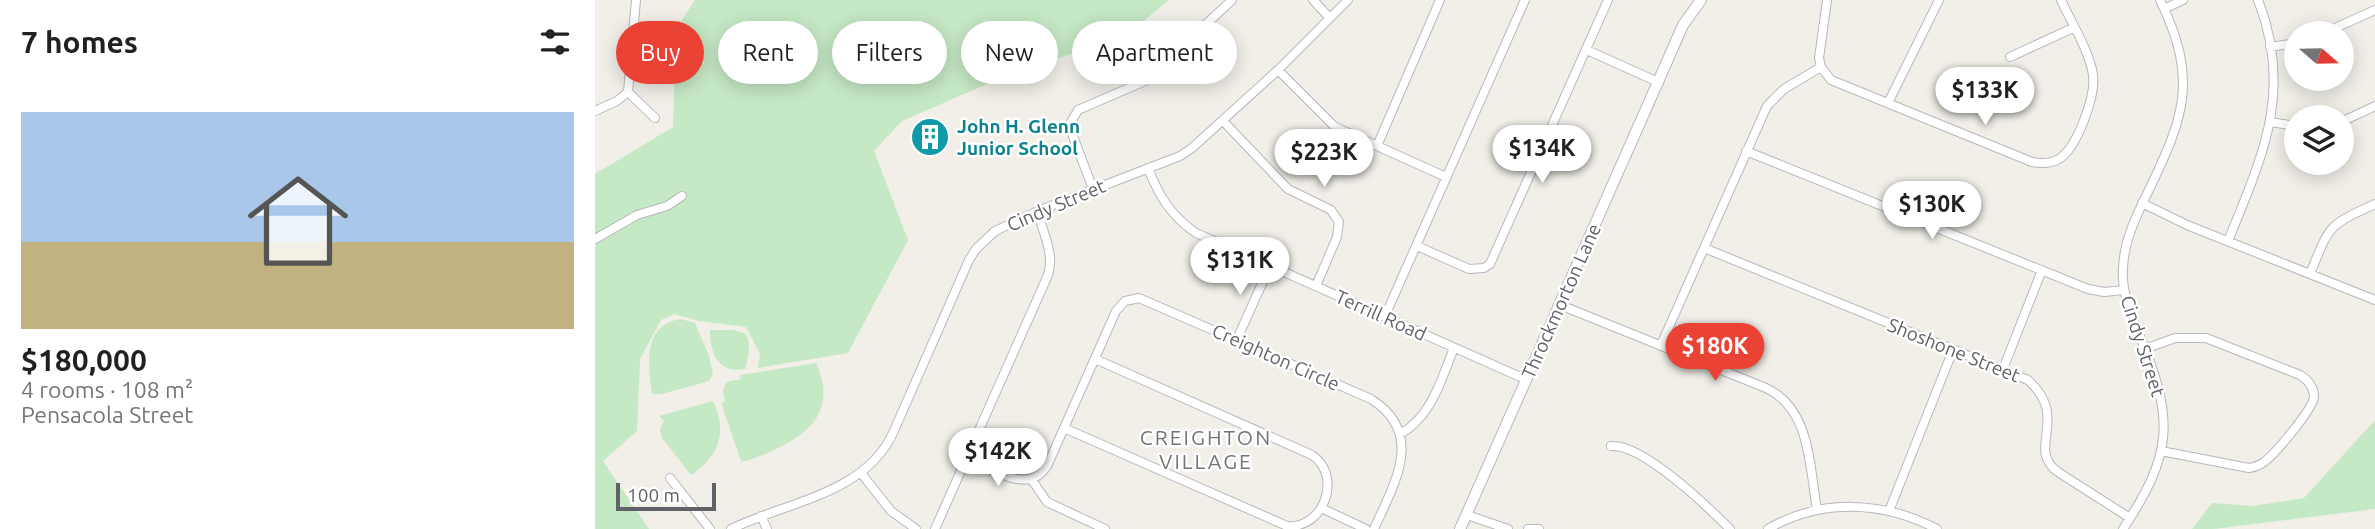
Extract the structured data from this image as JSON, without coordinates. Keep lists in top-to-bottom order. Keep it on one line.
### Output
{"streets":{"street":["Cindy Street","Throckmorton Lane","Terrill Road","Shoshone Street","Creighton Circle"]},"crossings":[["Cindy Street","Terrill Road"],["Cindy Street","Shoshone Street"],["Throckmorton Lane","Terrill Road"]],"districts":["CREIGHTON VILLAGE"],"places":{"building":["John H. Glenn Junior School"]},"scale_bar":"100 m","north":"right","page":{"heading":"7 homes","chip":["Buy","Rent","Filters","New","Apartment"],"price":["$133K","$134K","$223K","$130K","$131K","$180K","$142K"],"list":[{"name":"$180,000","note":"4 rooms · 108 m² · Pensacola Street"}],"scale":"100 m"}}
